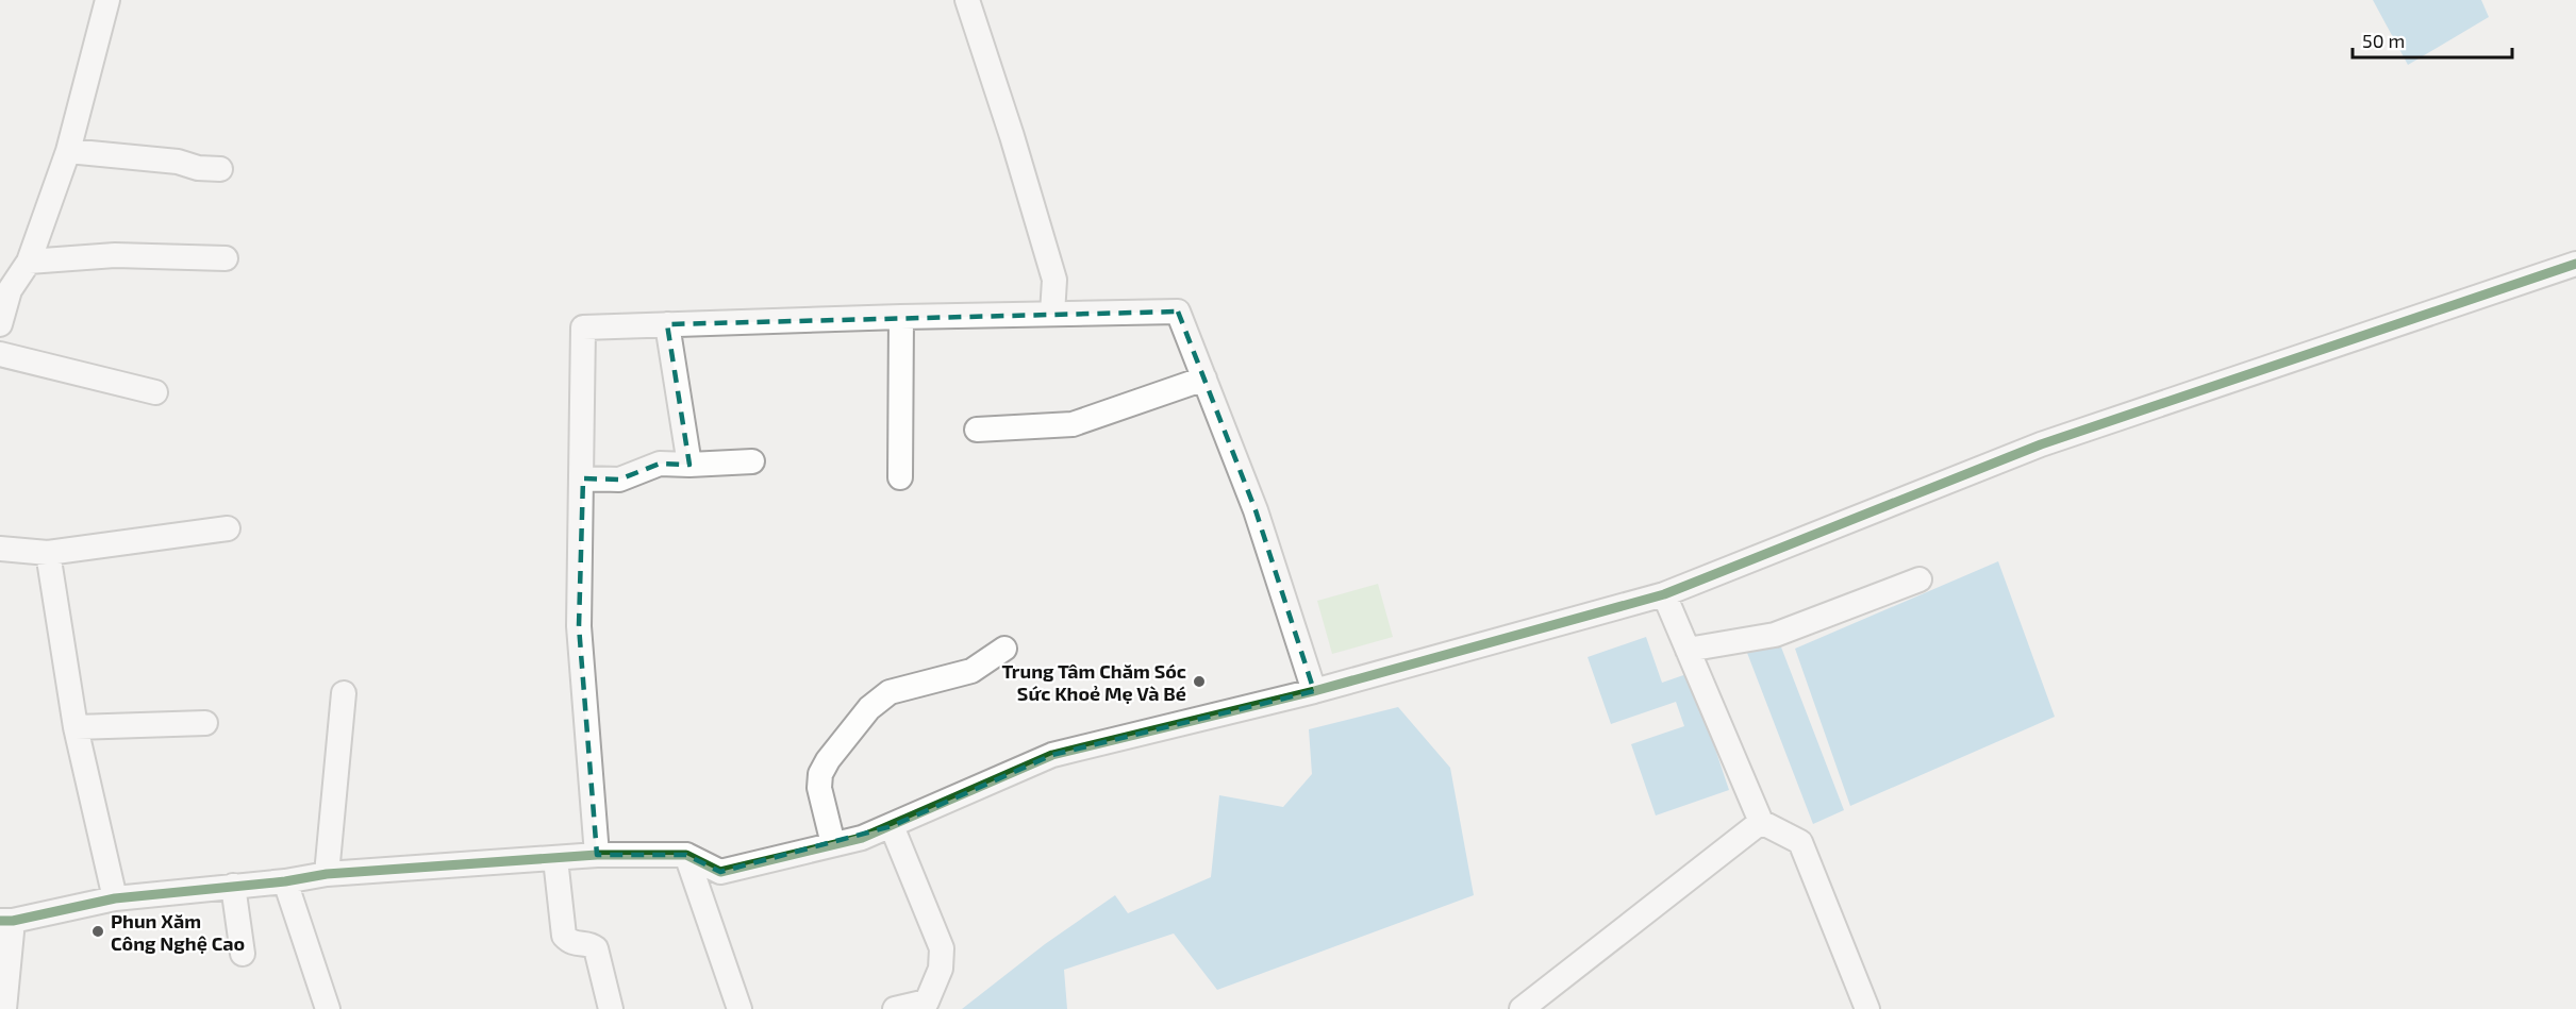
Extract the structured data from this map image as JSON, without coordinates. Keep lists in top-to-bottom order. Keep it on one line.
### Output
{"places":["Trung Tâm Chăm Sóc Sức Khoẻ Mẹ Và Bé","Phun Xăm Công Nghệ Cao"],"scale_bar":"50 m"}
